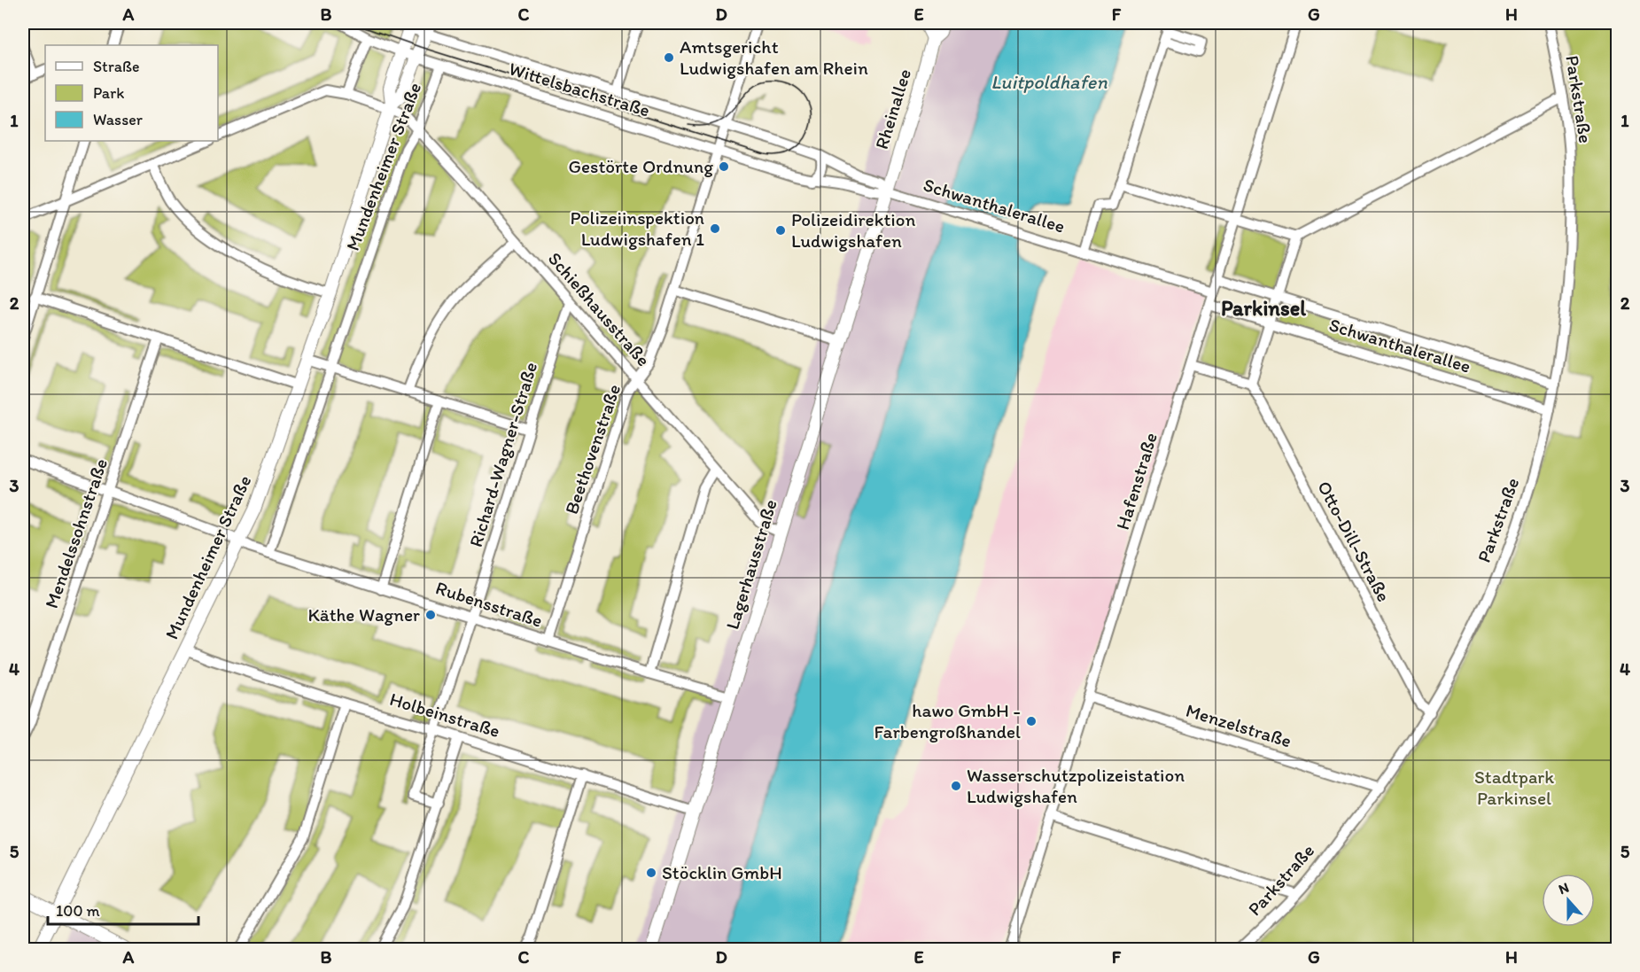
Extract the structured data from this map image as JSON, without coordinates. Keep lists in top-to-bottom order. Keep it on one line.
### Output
{"streets":{"street":["Wittelsbachstraße","Parkstraße","Rheinallee","Mundenheimer Straße","Schwanthalerallee","Schießhausstraße","Beethovenstraße","Richard-Wagner-Straße","Hafenstraße","Mendelssohnstraße","Otto-Dill-Straße","Lagerhausstraße","Rubensstraße","Holbeinstraße","Menzelstraße"]},"crossings":[["Wittelsbachstraße","Rheinallee"],["Wittelsbachstraße","Mundenheimer Straße"],["Wittelsbachstraße","Schwanthalerallee"],["Wittelsbachstraße","Beethovenstraße"],["Wittelsbachstraße","Lagerhausstraße"],["Parkstraße","Schwanthalerallee"],["Parkstraße","Otto-Dill-Straße"],["Parkstraße","Menzelstraße"],["Rheinallee","Schwanthalerallee"],["Rheinallee","Lagerhausstraße"],["Mundenheimer Straße","Schießhausstraße"],["Mundenheimer Straße","Rubensstraße"],["Mundenheimer Straße","Holbeinstraße"],["Schwanthalerallee","Hafenstraße"],["Schwanthalerallee","Lagerhausstraße"],["Schießhausstraße","Beethovenstraße"],["Schießhausstraße","Richard-Wagner-Straße"],["Schießhausstraße","Lagerhausstraße"],["Beethovenstraße","Rubensstraße"],["Richard-Wagner-Straße","Rubensstraße"],["Richard-Wagner-Straße","Holbeinstraße"],["Hafenstraße","Menzelstraße"],["Mendelssohnstraße","Rubensstraße"],["Lagerhausstraße","Rubensstraße"],["Lagerhausstraße","Holbeinstraße"]],"districts":["Parkinsel"],"water":["Luitpoldhafen"],"parks":["Stadtpark Parkinsel"],"places":["Amtsgericht Ludwigshafen am Rhein","Gestörte Ordnung","Polizeiinspektion Ludwigshafen 1","Polizeidirektion Ludwigshafen","Käthe Wagner","hawo GmbH - Farbengroßhandel","Wasserschutzpolizeistation Ludwigshafen","Stöcklin GmbH"],"legend":["Straße","Park","Wasser"],"scale_bar":"100 m","north":"top","grid":{"columns":["A","B","C","D","E","F","G","H"],"rows":["1","2","3","4","5"]}}
